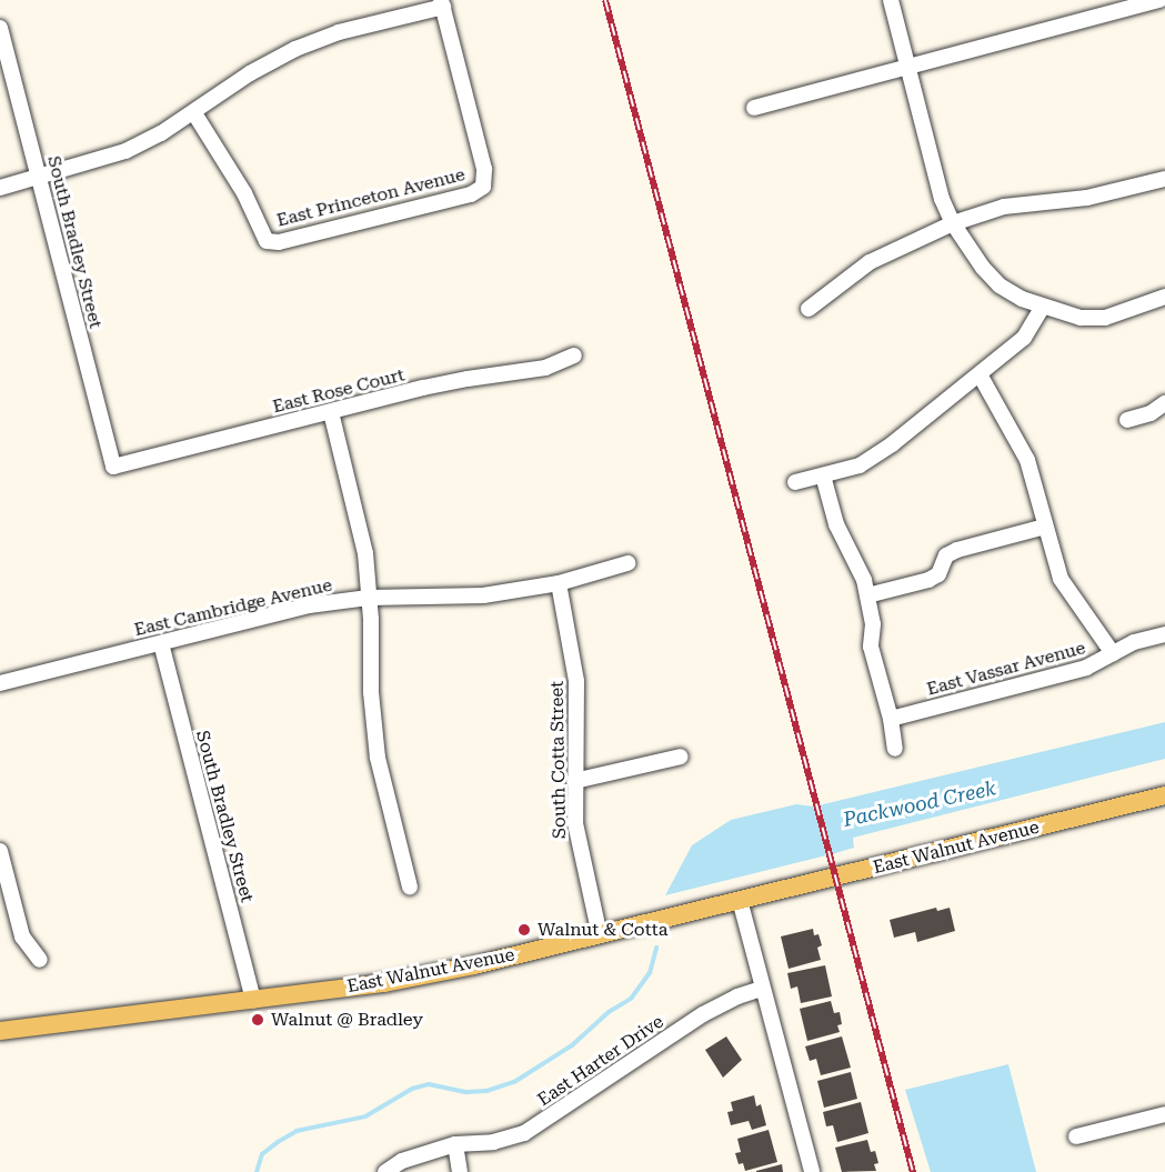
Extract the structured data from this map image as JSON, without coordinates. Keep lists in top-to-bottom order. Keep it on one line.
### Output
{"streets":{"main road":["East Walnut Avenue"],"street":["East Princeton Avenue","South Bradley Street","East Rose Court","East Cambridge Avenue","East Vassar Avenue","South Cotta Street","East Harter Drive"]},"crossings":[["South Bradley Street","East Rose Court"],["South Bradley Street","East Cambridge Avenue"],["South Bradley Street","East Walnut Avenue"],["East Cambridge Avenue","South Cotta Street"],["South Cotta Street","East Walnut Avenue"]],"water":["Packwood Creek"],"places":["Walnut & Cotta","Walnut @ Bradley"]}
